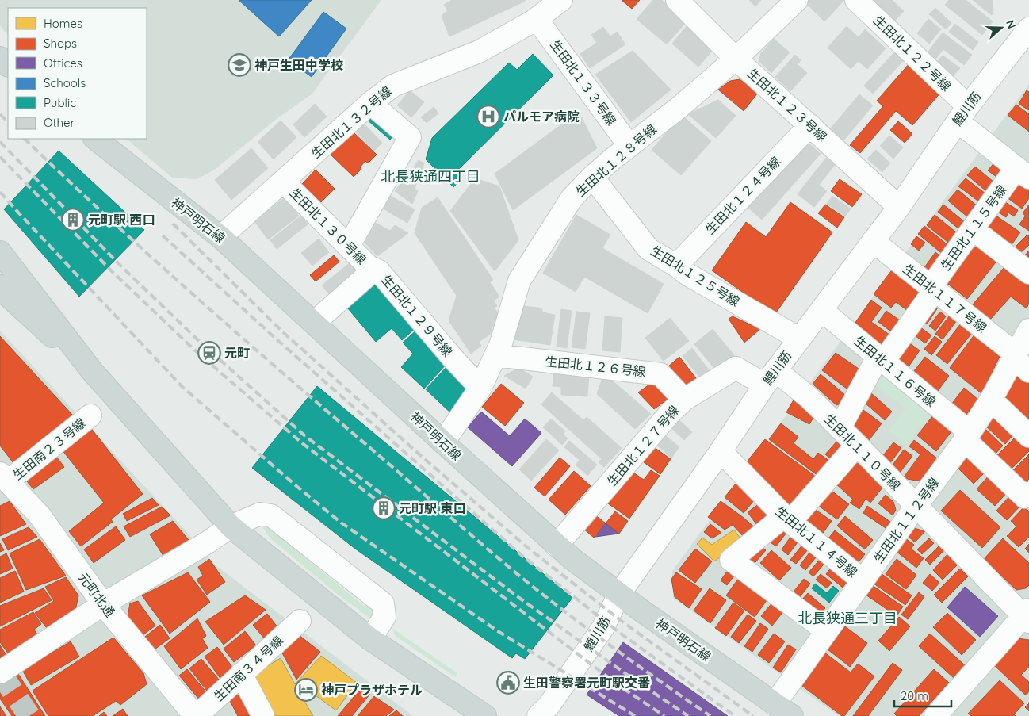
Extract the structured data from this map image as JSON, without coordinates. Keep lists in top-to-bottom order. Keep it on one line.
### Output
{"streets":{"main road":["神戸明石線"],"street":["生田北１２２号線","生田北１３３号線","生田北１２３号線","鯉川筋","生田北１３２号線","生田北１２８号線","生田北１２４号線","生田北１３０号線","生田北１１５号線","生田北１２５号線","生田北１１７号線","生田北１２９号線","生田北１２６号線","生田北１１６号線","生田北１２７号線","生田南２３号線","生田北１１０号線","生田北１１２号線","生田北１１４号線","元町北通","生田南３４号線"]},"crossings":[["生田北１２２号線","鯉川筋"],["生田北１２２号線","生田北１１５号線"],["生田北１３３号線","生田北１３２号線"],["生田北１３３号線","生田北１２８号線"],["生田北１２３号線","鯉川筋"],["生田北１２３号線","生田北１２８号線"],["生田北１２３号線","生田北１２４号線"],["鯉川筋","神戸明石線"],["鯉川筋","生田北１２５号線"],["鯉川筋","生田北１１７号線"],["鯉川筋","生田北１１６号線"],["鯉川筋","生田北１２７号線"],["鯉川筋","生田北１１０号線"],["鯉川筋","生田北１１４号線"],["生田北１３２号線","神戸明石線"],["生田北１３２号線","生田北１３０号線"],["生田北１２８号線","神戸明石線"],["生田北１２８号線","生田北１２５号線"],["生田北１２８号線","生田北１２９号線"],["生田北１２８号線","生田北１２６号線"],["生田北１２４号線","生田北１２５号線"],["神戸明石線","生田北１２９号線"],["神戸明石線","生田北１２７号線"],["神戸明石線","生田北１１２号線"],["生田北１３０号線","生田北１２９号線"],["生田北１１５号線","生田北１１７号線"],["生田北１１５号線","生田北１１６号線"],["生田北１１５号線","生田北１１０号線"],["生田北１１７号線","生田北１１２号線"],["生田北１２６号線","生田北１２７号線"],["生田北１１６号線","生田北１１２号線"],["生田北１２７号線","生田北１１０号線"],["生田南２３号線","元町北通"],["生田北１１０号線","生田北１１２号線"],["生田北１１２号線","生田北１１４号線"],["元町北通","生田南３４号線"]],"districts":["北長狭通四丁目","北長狭通三丁目"],"places":{"school or university":["神戸生田中学校"],"hospital":["パルモア病院"],"building":["元町駅 西口","元町駅 東口"],"station":["元町"],"public building":["生田警察署元町駅交番"],"hotel":["神戸プラザホテル"]},"legend":["Homes","Shops","Offices","Schools","Public","Other"],"scale_bar":"20 m","north":"right"}
